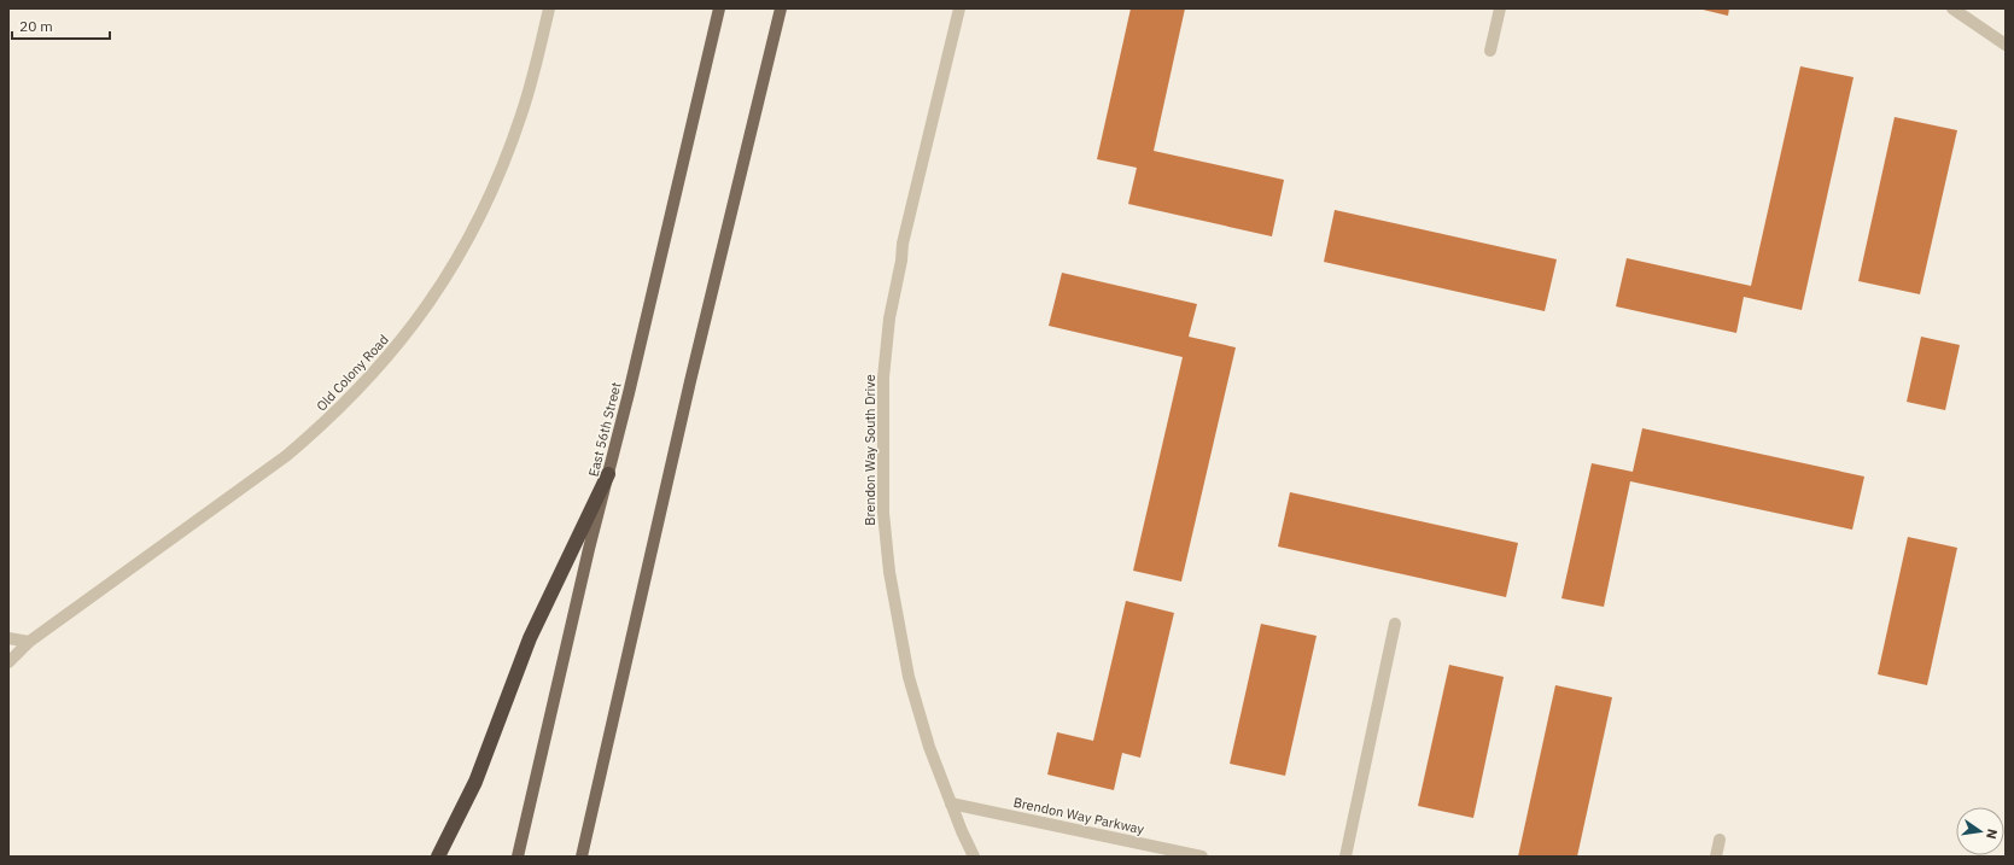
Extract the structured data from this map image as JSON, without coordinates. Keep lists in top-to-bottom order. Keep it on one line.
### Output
{"streets":{"main road":["East 56th Street"],"street":["Old Colony Road","Brendon Way South Drive","Brendon Way Parkway"]},"crossings":[["Brendon Way South Drive","Brendon Way Parkway"]],"scale_bar":"20 m","north":"right"}
